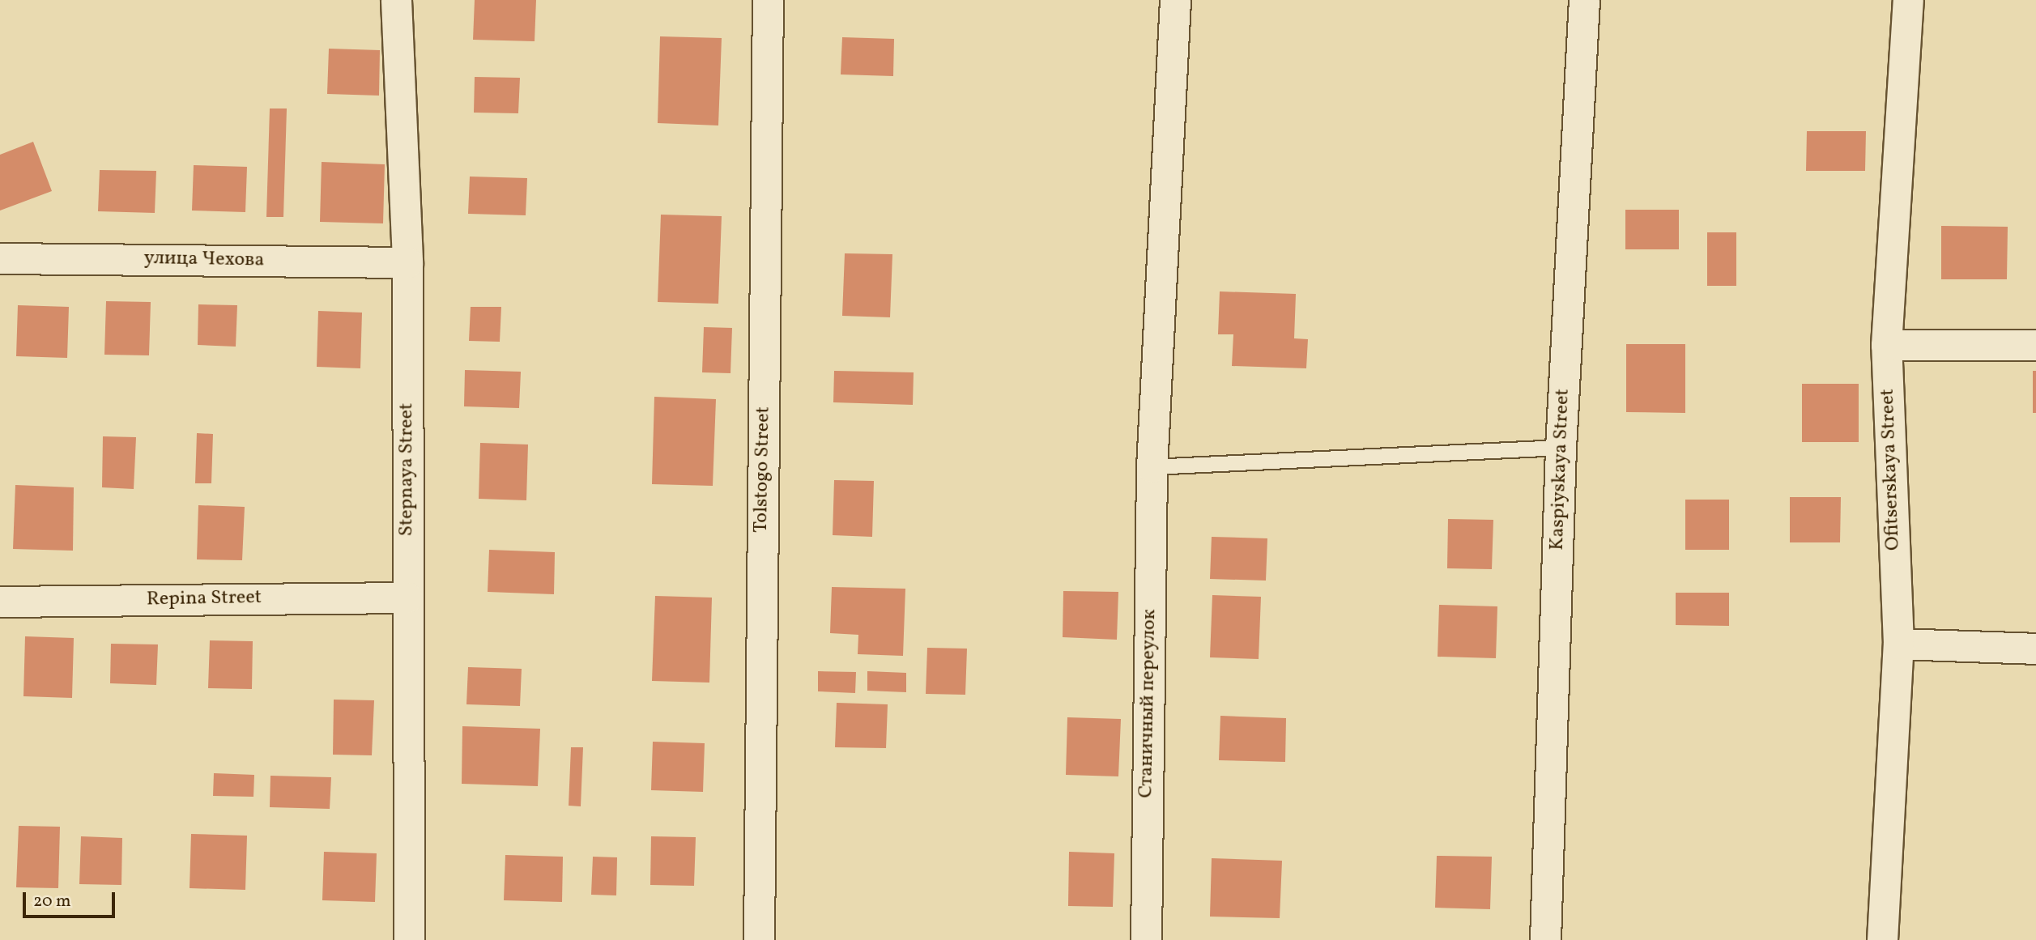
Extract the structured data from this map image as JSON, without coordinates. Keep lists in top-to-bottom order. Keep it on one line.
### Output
{"streets":{"street":["улица Чехова","Stepnaya Street","Tolstogo Street","Kaspiyskaya Street","Ofitserskaya Street","Repina Street","Станичный переулок"]},"crossings":[["улица Чехова","Stepnaya Street"],["Stepnaya Street","Repina Street"]],"scale_bar":"20 m"}
